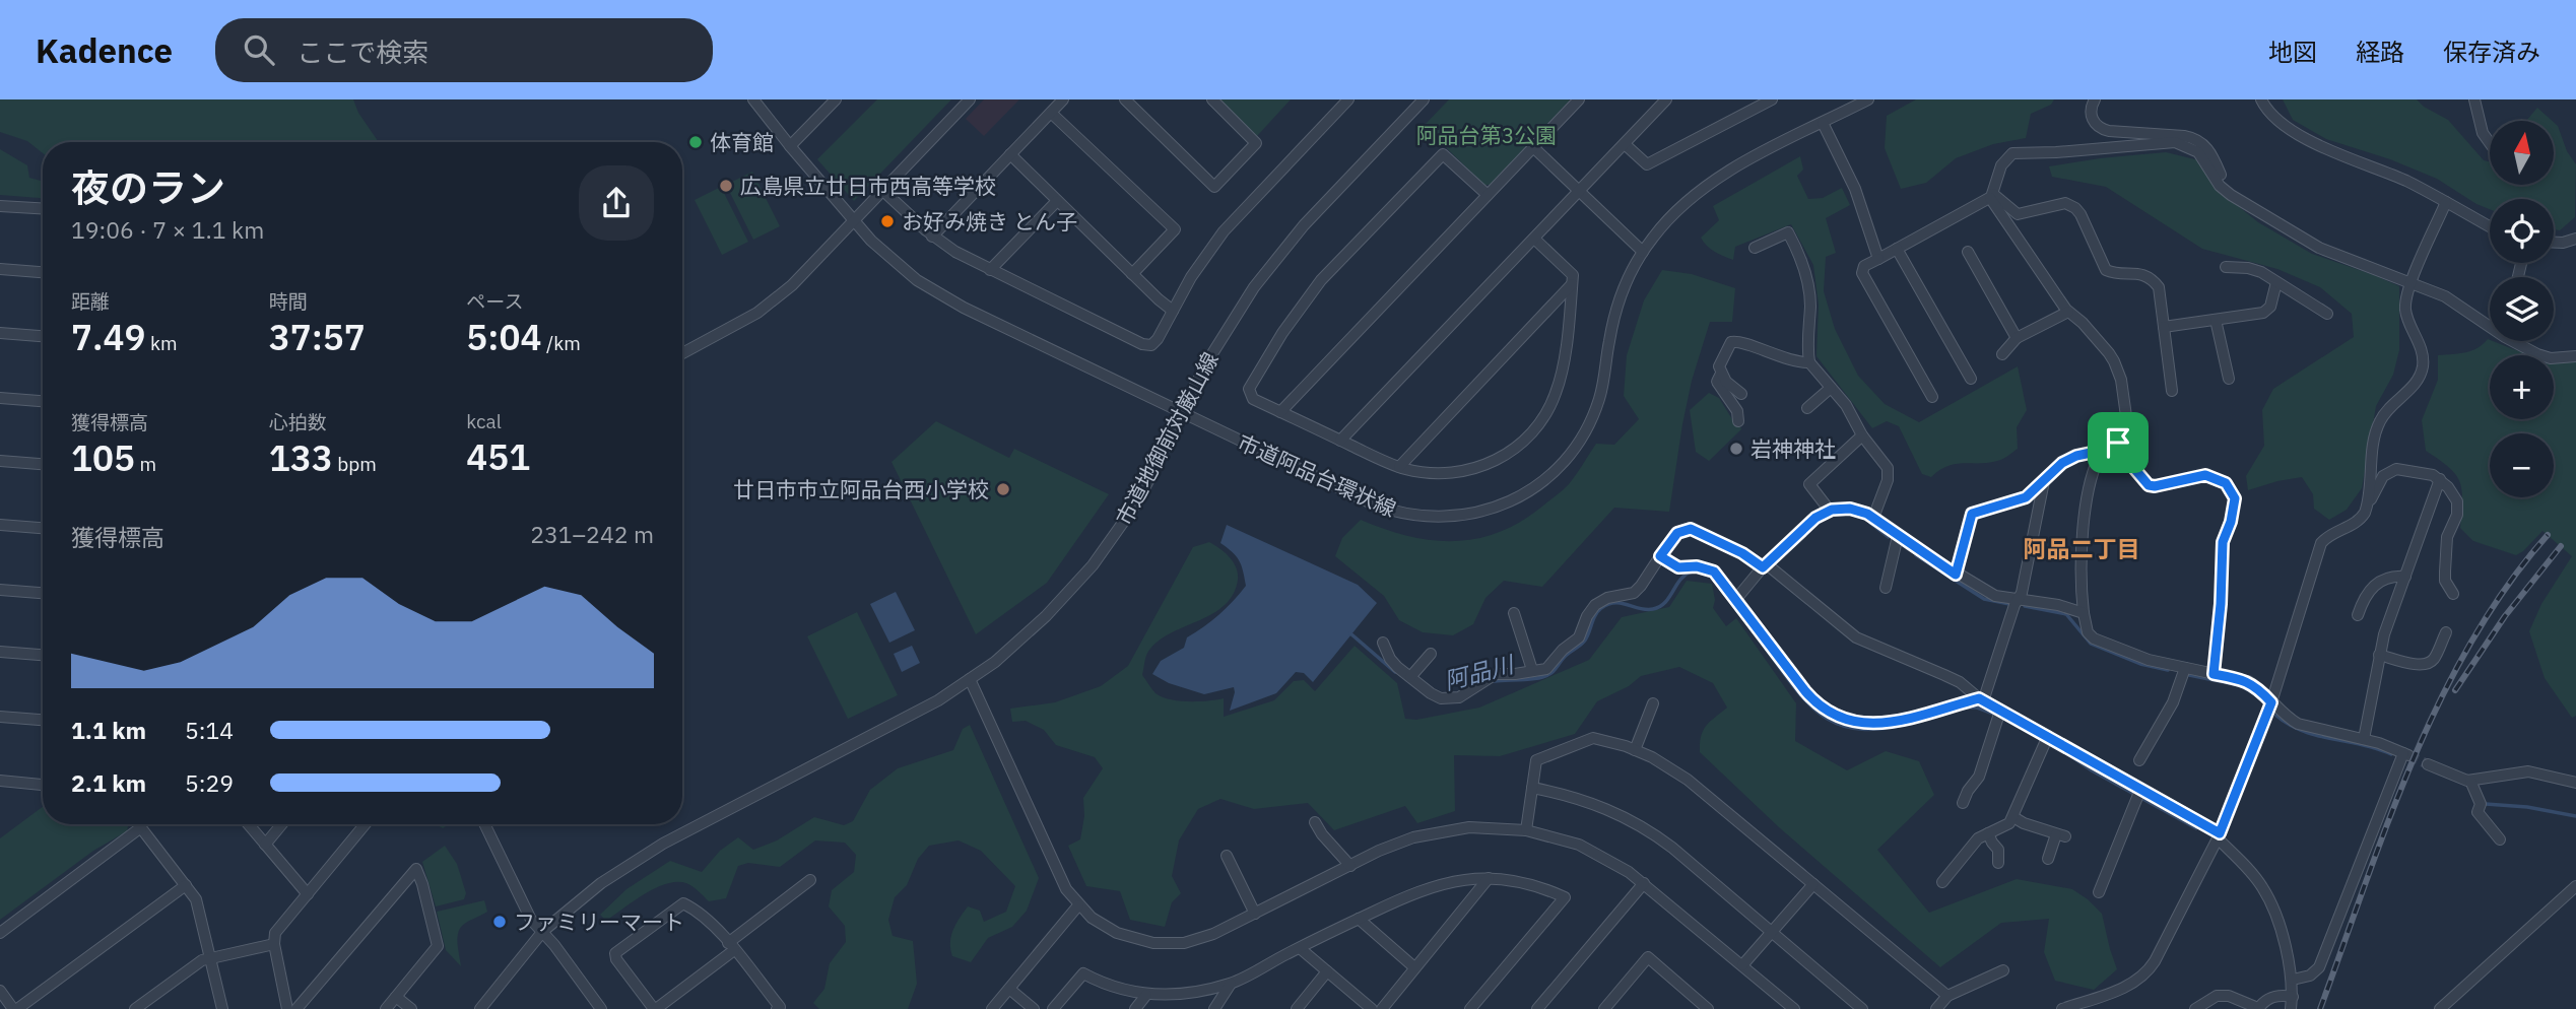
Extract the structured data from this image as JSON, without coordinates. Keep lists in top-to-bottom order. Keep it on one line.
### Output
{"streets":{"street":["市道地御前対厳山線","市道阿品台環状線"]},"crossings":[["市道地御前対厳山線","市道阿品台環状線"]],"districts":["阿品二丁目"],"water":["阿品川"],"parks":["阿品台第3公園"],"places":["体育館","広島県立廿日市西高等学校","お好み焼き とん子","岩神神社","廿日市市立阿品台西小学校","ファミリーマート"],"north":"top","page":{"header":"Kadence","search":"ここで検索","nav":["地図","経路","保存済み"],"map_buttons":["+","−"],"heading":["夜のラン","19:06 · 7 × 1.1 km"],"stats":[["距離","7.49 km"],["時間","37:57"],["ペース","5:04 /km"],["獲得標高","105 m"],["心拍数","133 bpm"],["kcal","451"]],"chart":["獲得標高","231–242 m"],"list":[{"name":"1.1 km","note":"5:14"},{"name":"2.1 km","note":"5:29"}]}}
